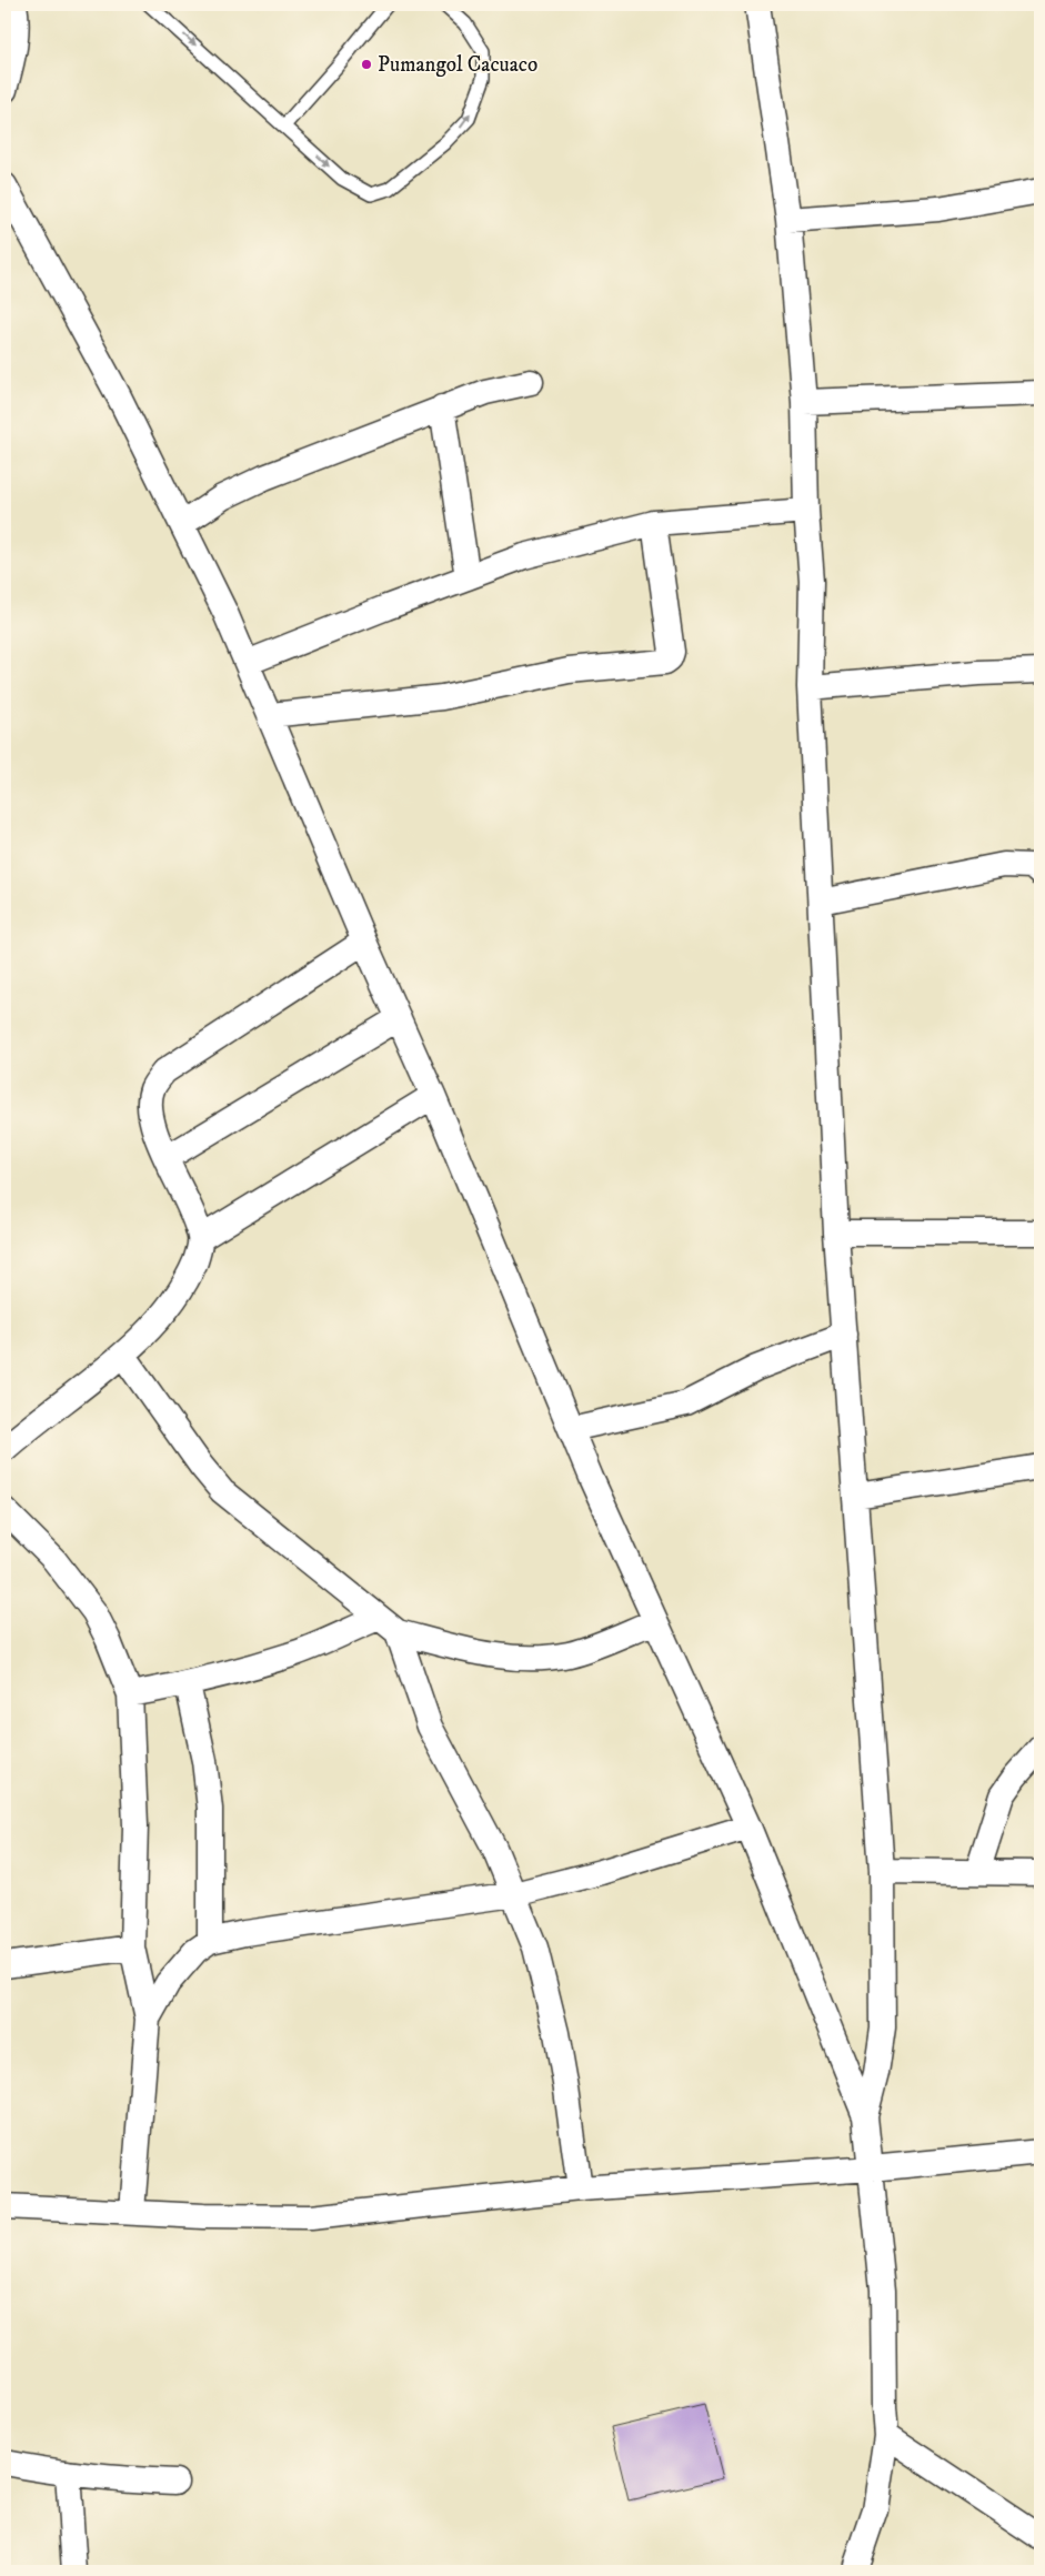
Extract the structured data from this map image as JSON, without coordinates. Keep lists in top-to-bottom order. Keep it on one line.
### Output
{"places":["Pumangol Cacuaco"]}
